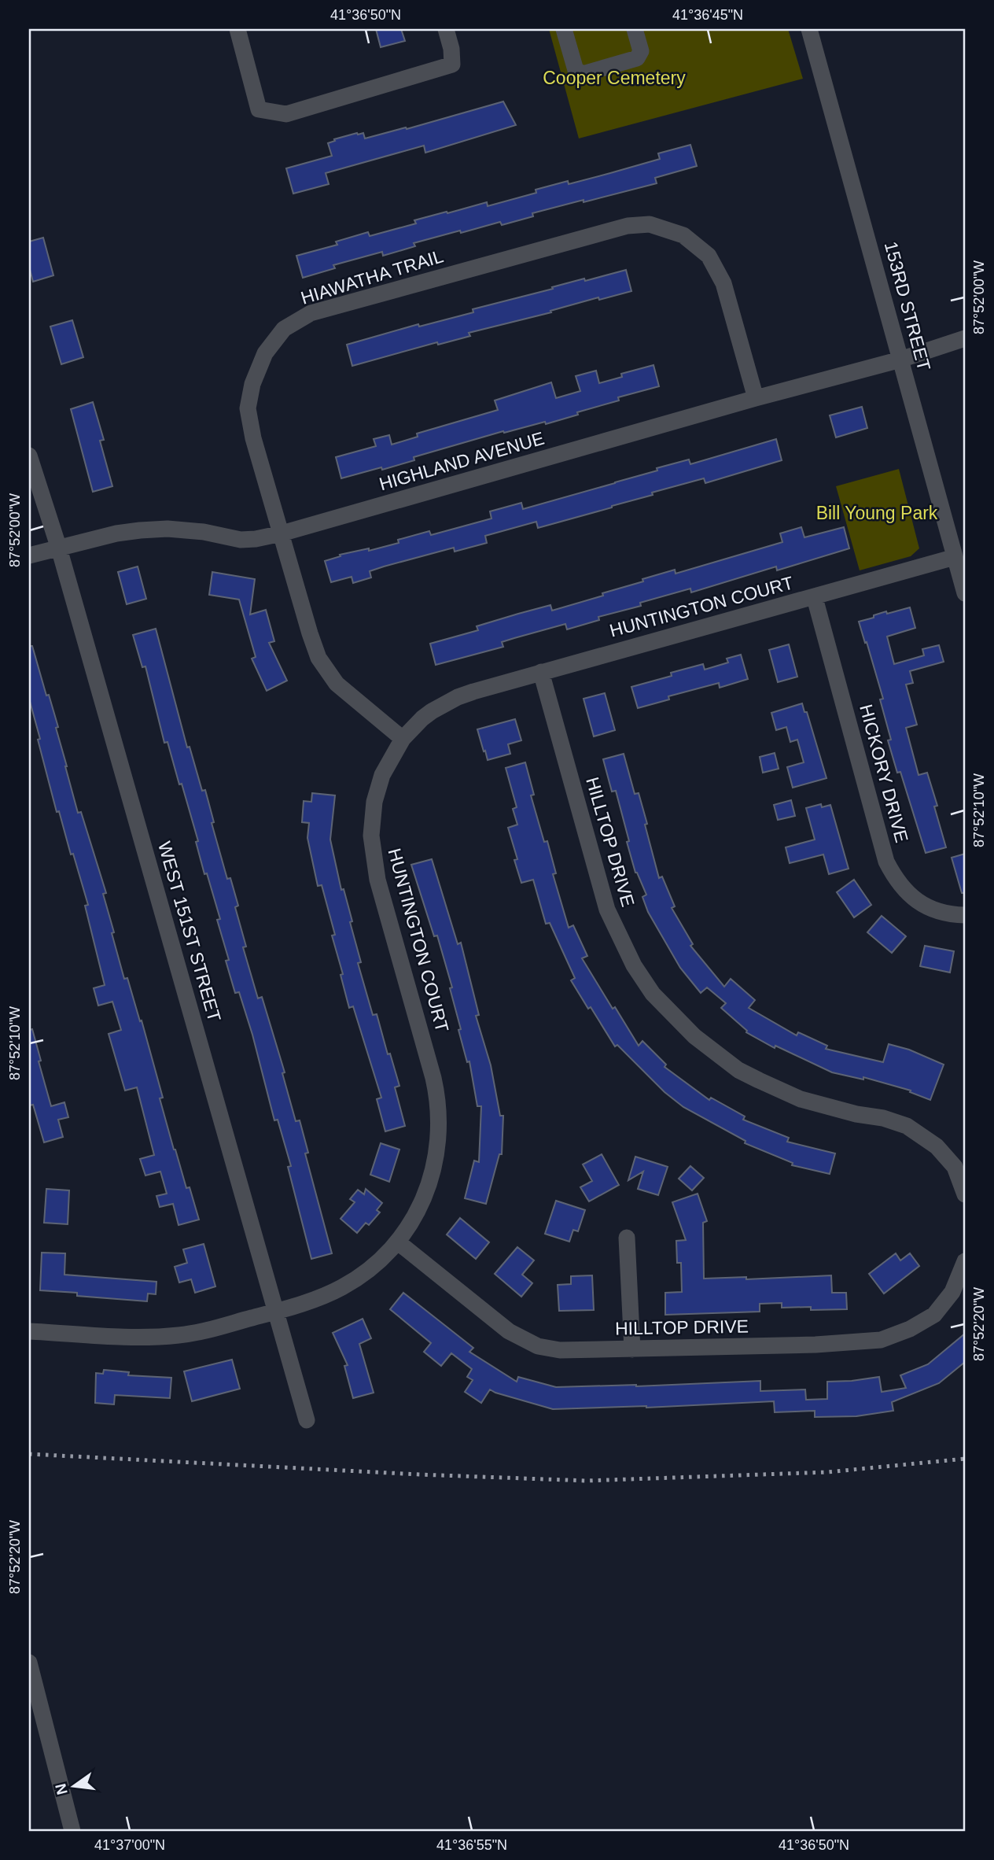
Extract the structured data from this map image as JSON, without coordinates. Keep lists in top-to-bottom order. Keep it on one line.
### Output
{"streets":{"street":["HIAWATHA TRAIL","153RD STREET","HIGHLAND AVENUE","HUNTINGTON COURT","HICKORY DRIVE","HILLTOP DRIVE","WEST 151ST STREET"]},"crossings":[["HIAWATHA TRAIL","HIGHLAND AVENUE"],["HIAWATHA TRAIL","HUNTINGTON COURT"],["153RD STREET","HIGHLAND AVENUE"],["153RD STREET","HUNTINGTON COURT"],["HIGHLAND AVENUE","WEST 151ST STREET"],["HUNTINGTON COURT","HICKORY DRIVE"],["HUNTINGTON COURT","HILLTOP DRIVE"],["HUNTINGTON COURT","WEST 151ST STREET"]],"parks":["Cooper Cemetery","Bill Young Park"],"north":"left","coordinates":["41°36'50\"N","41°36'45\"N","87°52'00\"W","87°52'10\"W","87°52'20\"W","41°37'00\"N","41°36'55\"N"]}
